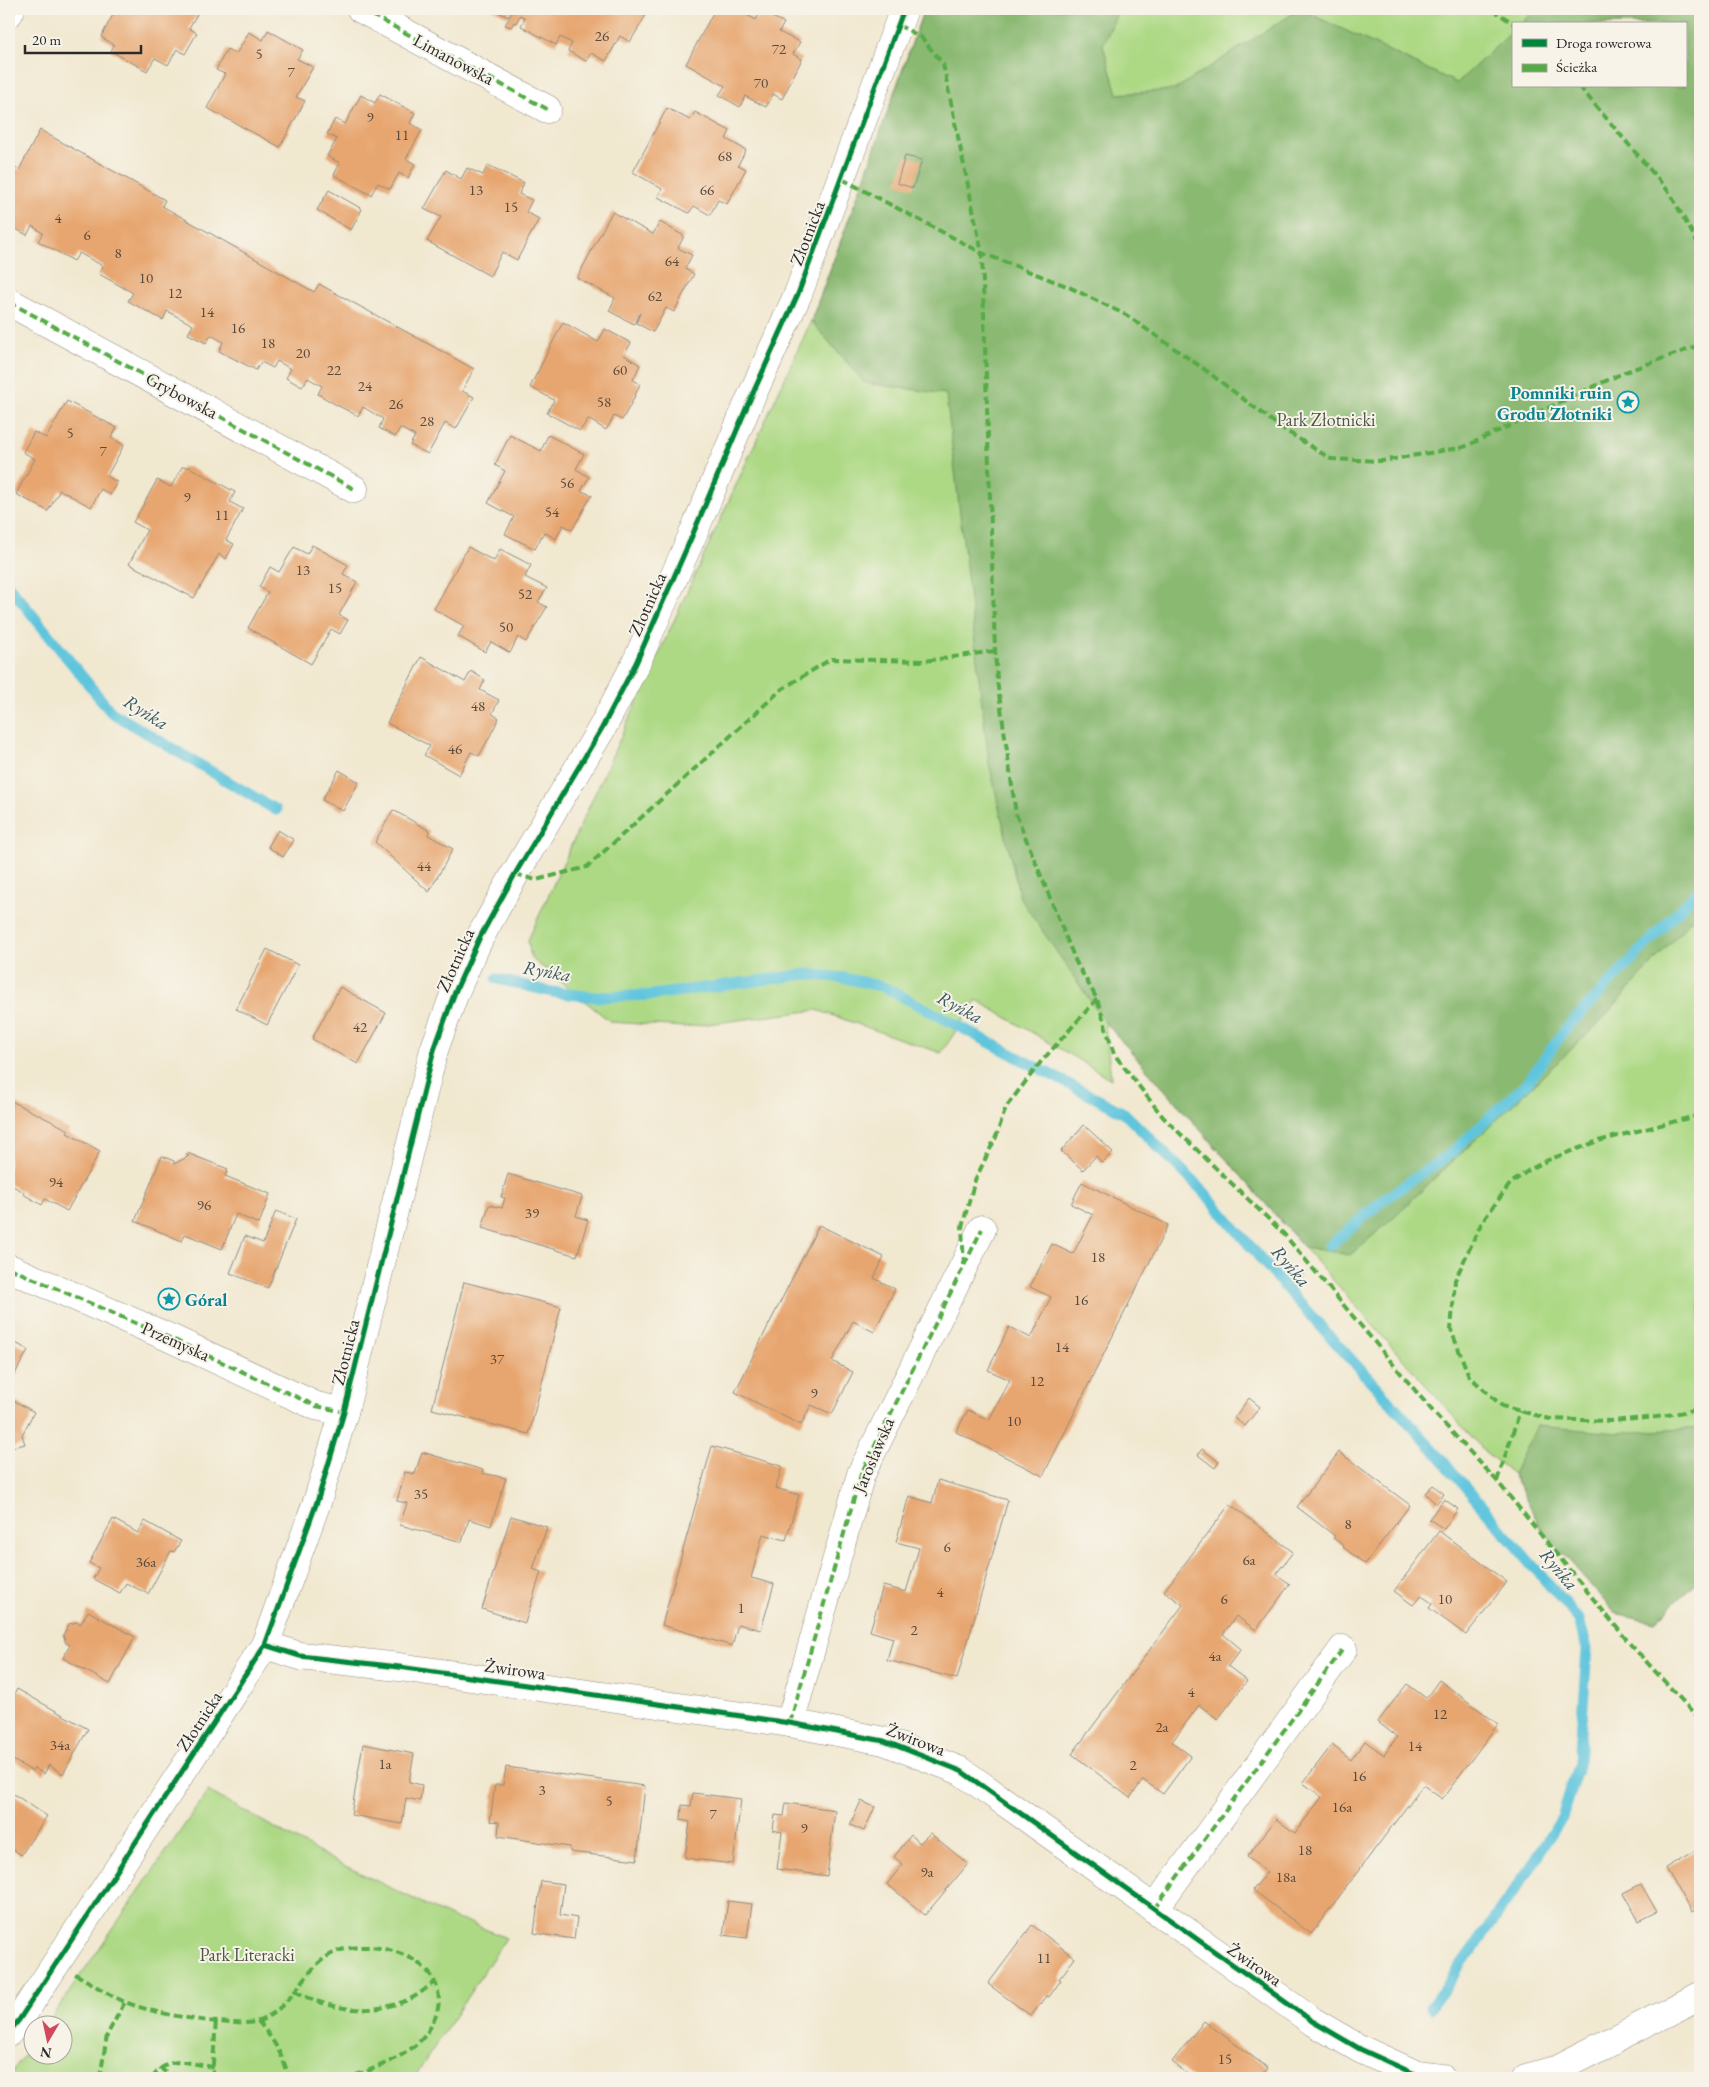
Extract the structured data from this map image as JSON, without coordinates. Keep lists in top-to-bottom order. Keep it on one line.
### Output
{"streets":{"street":["Limanowska","Złotnicka","Grybowska","Przemyska","Jarosławska","Żwirowa"]},"crossings":[["Złotnicka","Przemyska"],["Złotnicka","Żwirowa"],["Jarosławska","Żwirowa"]],"water":["Ryńka"],"parks":["Park Złotnicki","Park Literacki"],"places":{"place":["Pomniki ruin Grodu Złotniki","Góral"]},"house_numbers":["26","72","5","7","70","9","11","68","13","66","15","4","6","8","64","10","12","62","14","16","18","20","22","60","24","58","26","28","5","7","56","9","54","11","13","15","52","50","48","46","44","42","94","96","39","18","16","14","37","12","9","10","35","8","6","6a","36a","4","6","10","1","2","4a","4","12","2a","34a","14","1a","2","16","3","5","16a","7","9","18","9a","18a","11","15"],"legend":["Droga rowerowa","Ścieżka"],"scale_bar":"20 m","north":"bottom"}
